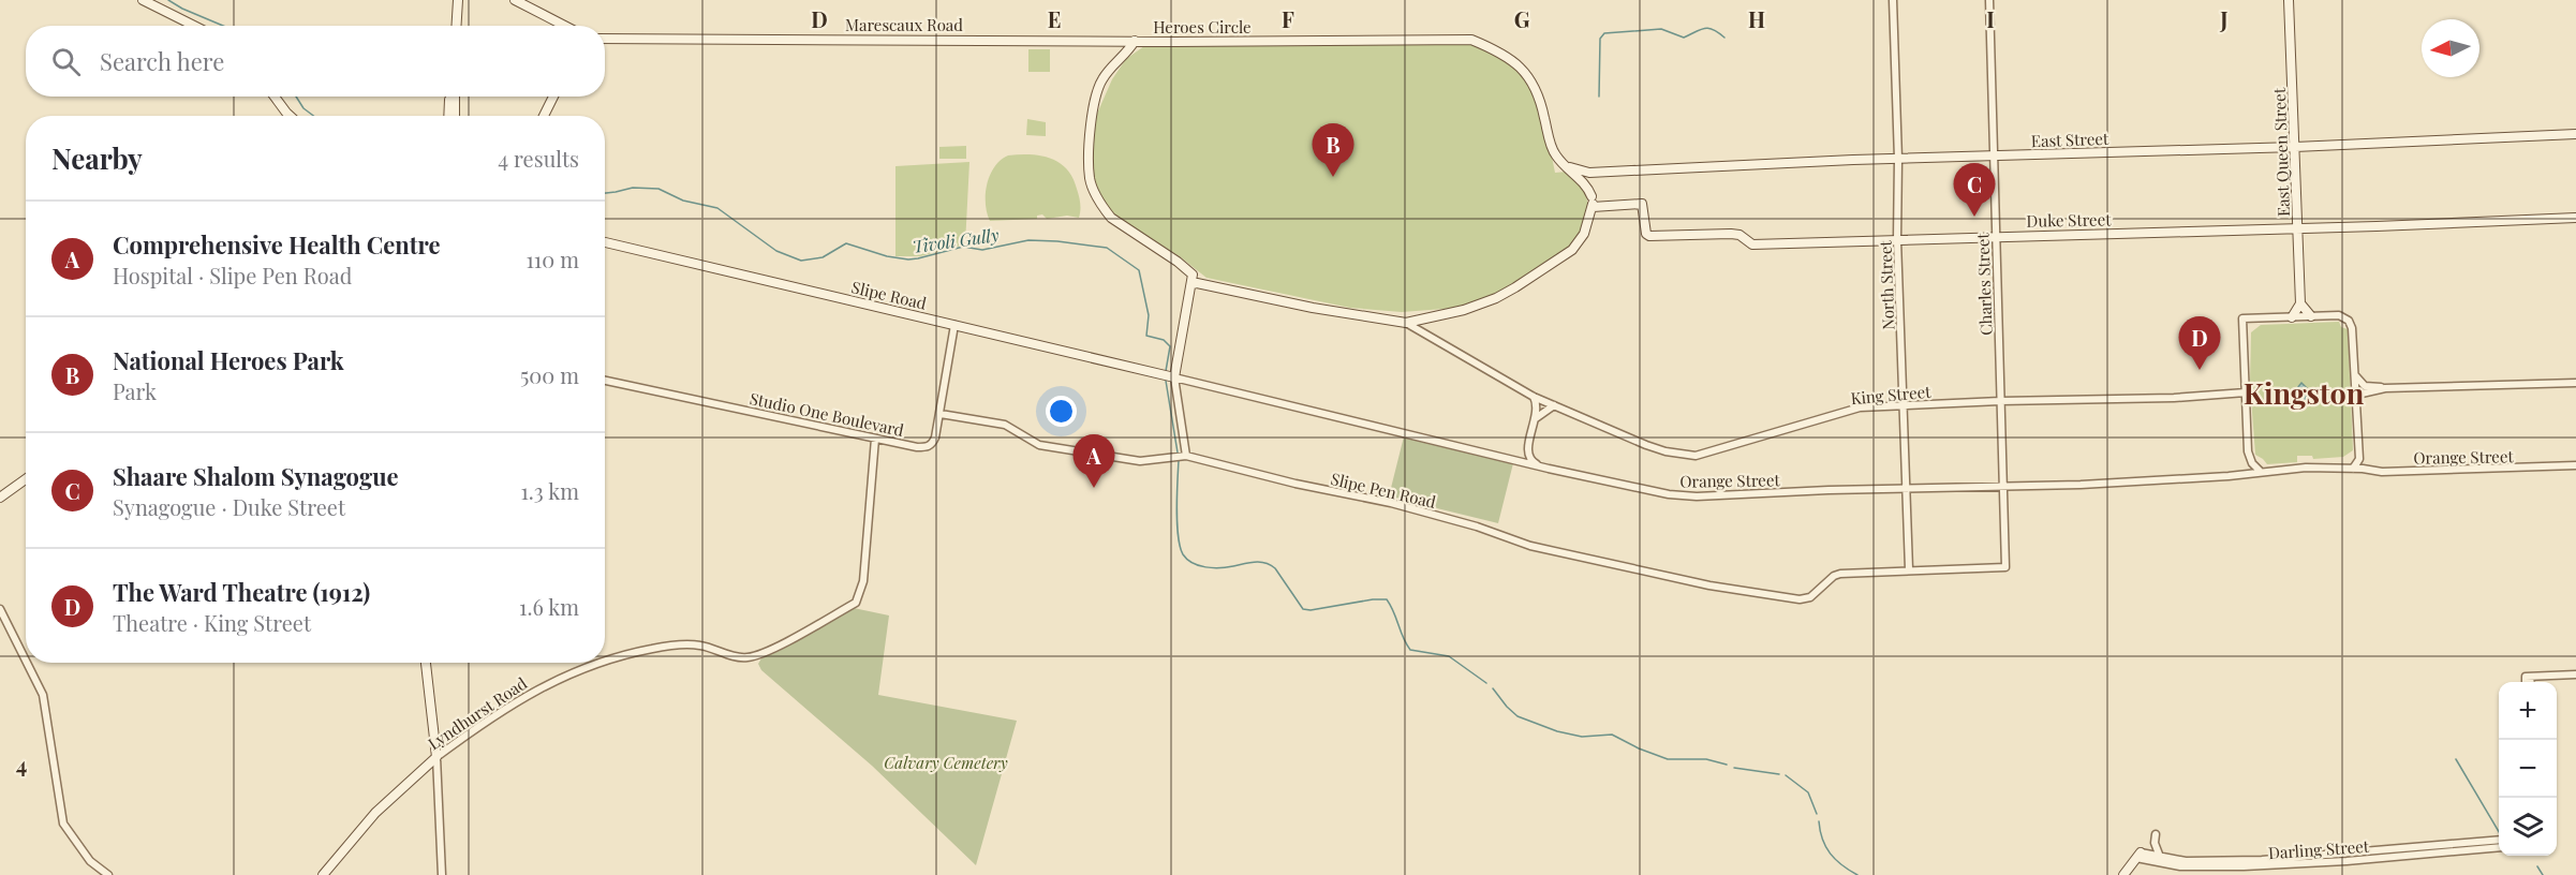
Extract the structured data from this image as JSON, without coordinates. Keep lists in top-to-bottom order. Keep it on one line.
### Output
{"streets":{"main road":["Marescaux Road","Heroes Circle","East Street","East Queen Street","Duke Street","Slipe Road","Lyndhurst Road"],"street":["Charles Street","North Street","King Street","Studio One Boulevard","Orange Street","Slipe Pen Road","Darling Street"]},"crossings":[["Marescaux Road","Heroes Circle"],["Heroes Circle","East Street"],["East Street","East Queen Street"],["East Street","Charles Street"],["East Street","North Street"],["East Queen Street","Duke Street"],["Duke Street","Charles Street"],["Duke Street","North Street"],["Charles Street","North Street"],["Charles Street","King Street"],["Charles Street","Orange Street"],["Charles Street","Slipe Pen Road"],["North Street","King Street"],["North Street","Orange Street"],["North Street","Slipe Pen Road"],["Slipe Road","Studio One Boulevard"],["Slipe Road","Orange Street"],["Studio One Boulevard","Slipe Pen Road"],["Studio One Boulevard","Lyndhurst Road"]],"districts":["Kingston"],"water":["Tivoli Gully"],"parks":["Calvary Cemetery"],"north":"left","page":{"search":"Search here","heading":["Nearby","4 results"],"pins":["B","C","D","A"],"list":[{"mark":"A","name":"Comprehensive Health Centre","note":"Hospital · Slipe Pen Road","value":"110 m"},{"mark":"B","name":"National Heroes Park","note":"Park","value":"500 m"},{"mark":"C","name":"Shaare Shalom Synagogue","note":"Synagogue · Duke Street","value":"1.3 km"},{"mark":"D","name":"The Ward Theatre (1912)","note":"Theatre · King Street","value":"1.6 km"}],"map_buttons":["+","−"]},"grid":{"columns":["D","E","F","G","H","I","J"],"rows":["4"]}}
